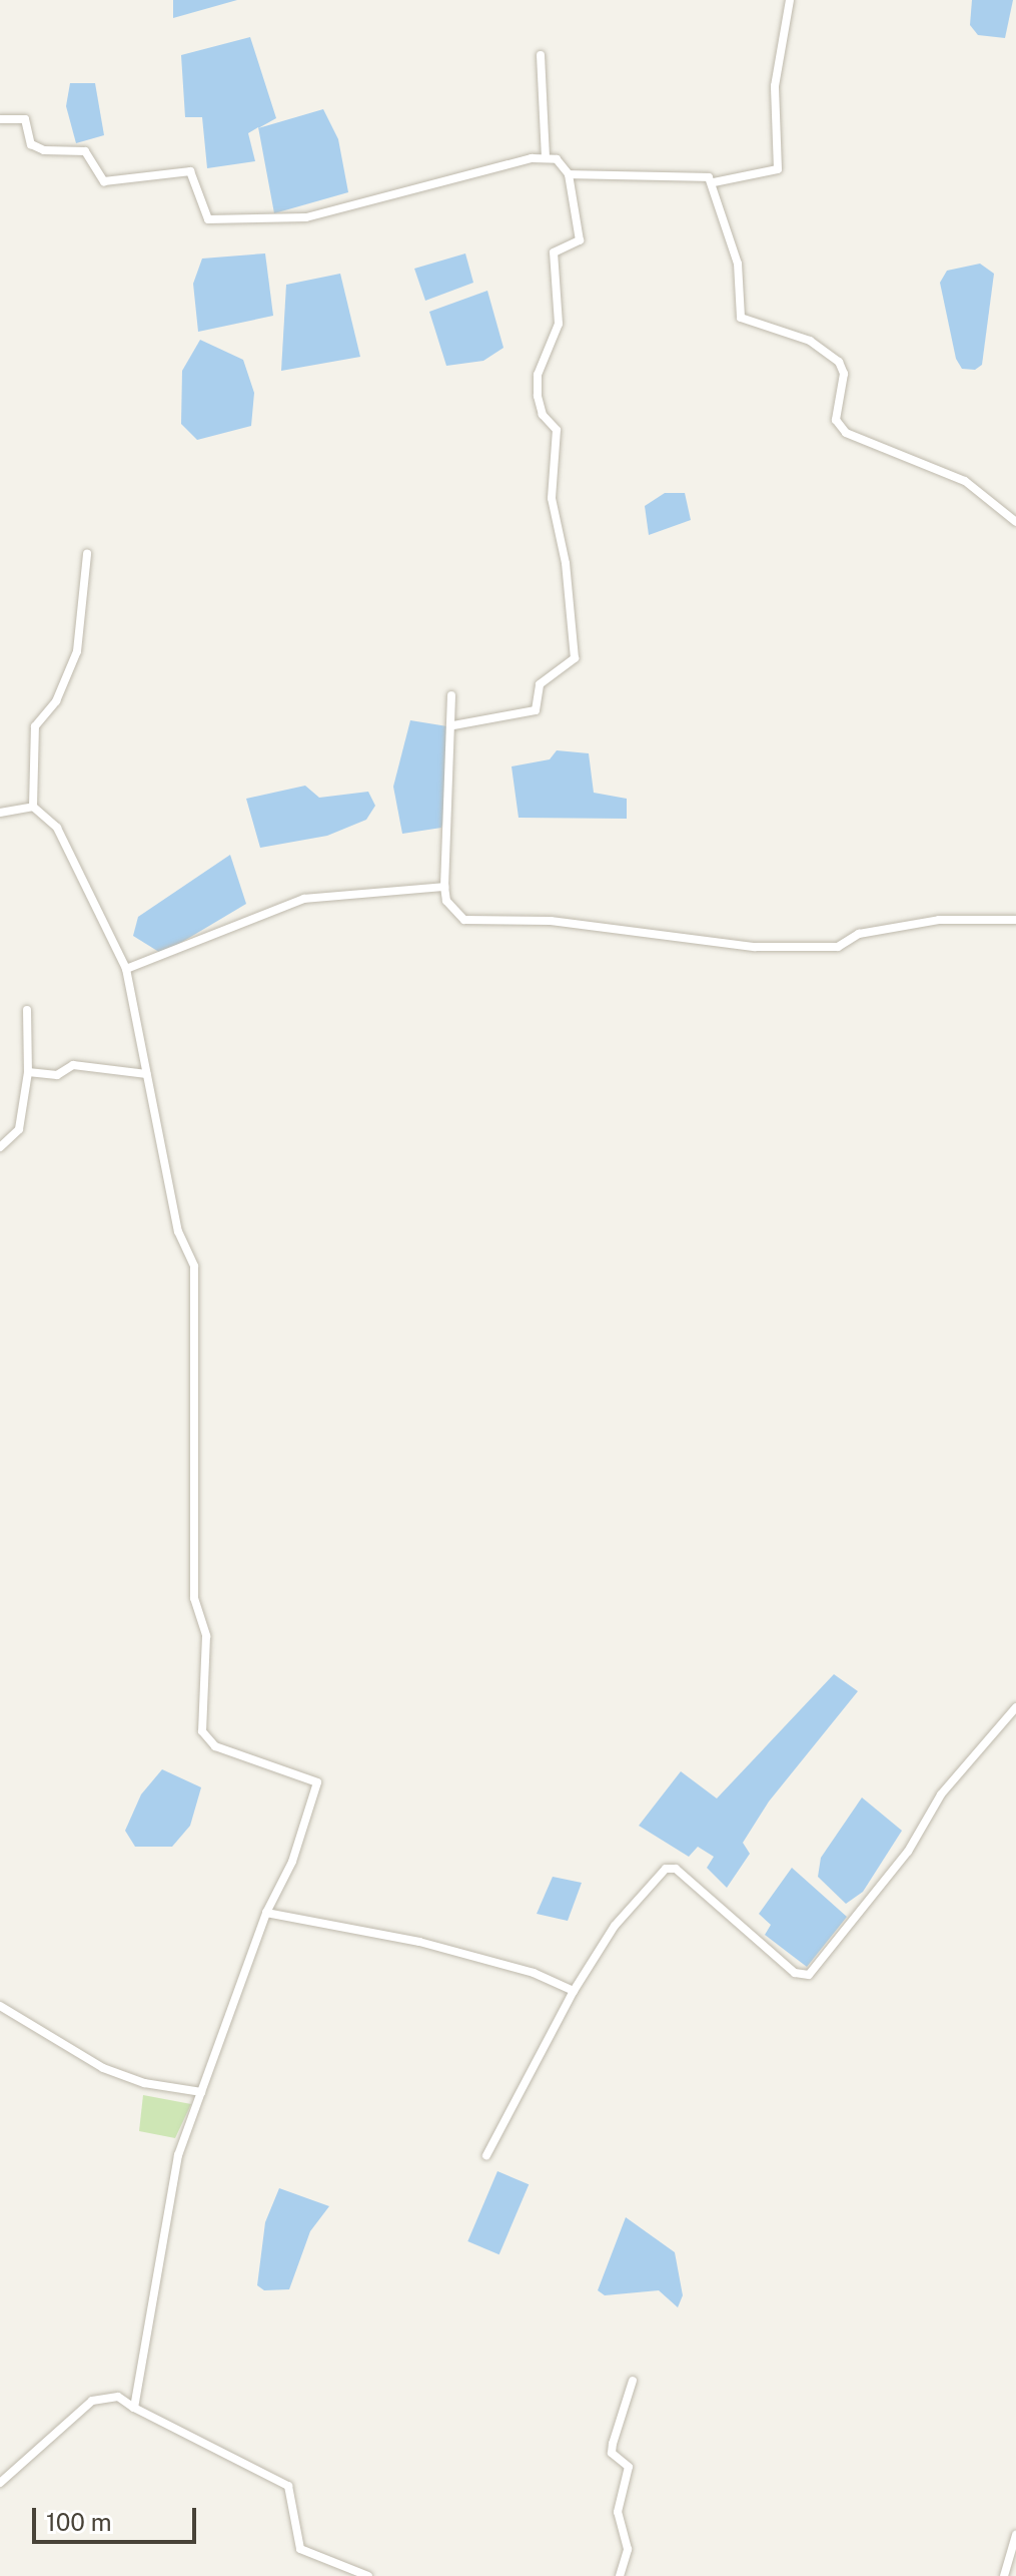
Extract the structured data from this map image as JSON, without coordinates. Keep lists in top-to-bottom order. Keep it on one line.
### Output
{"scale_bar":"100 m"}
